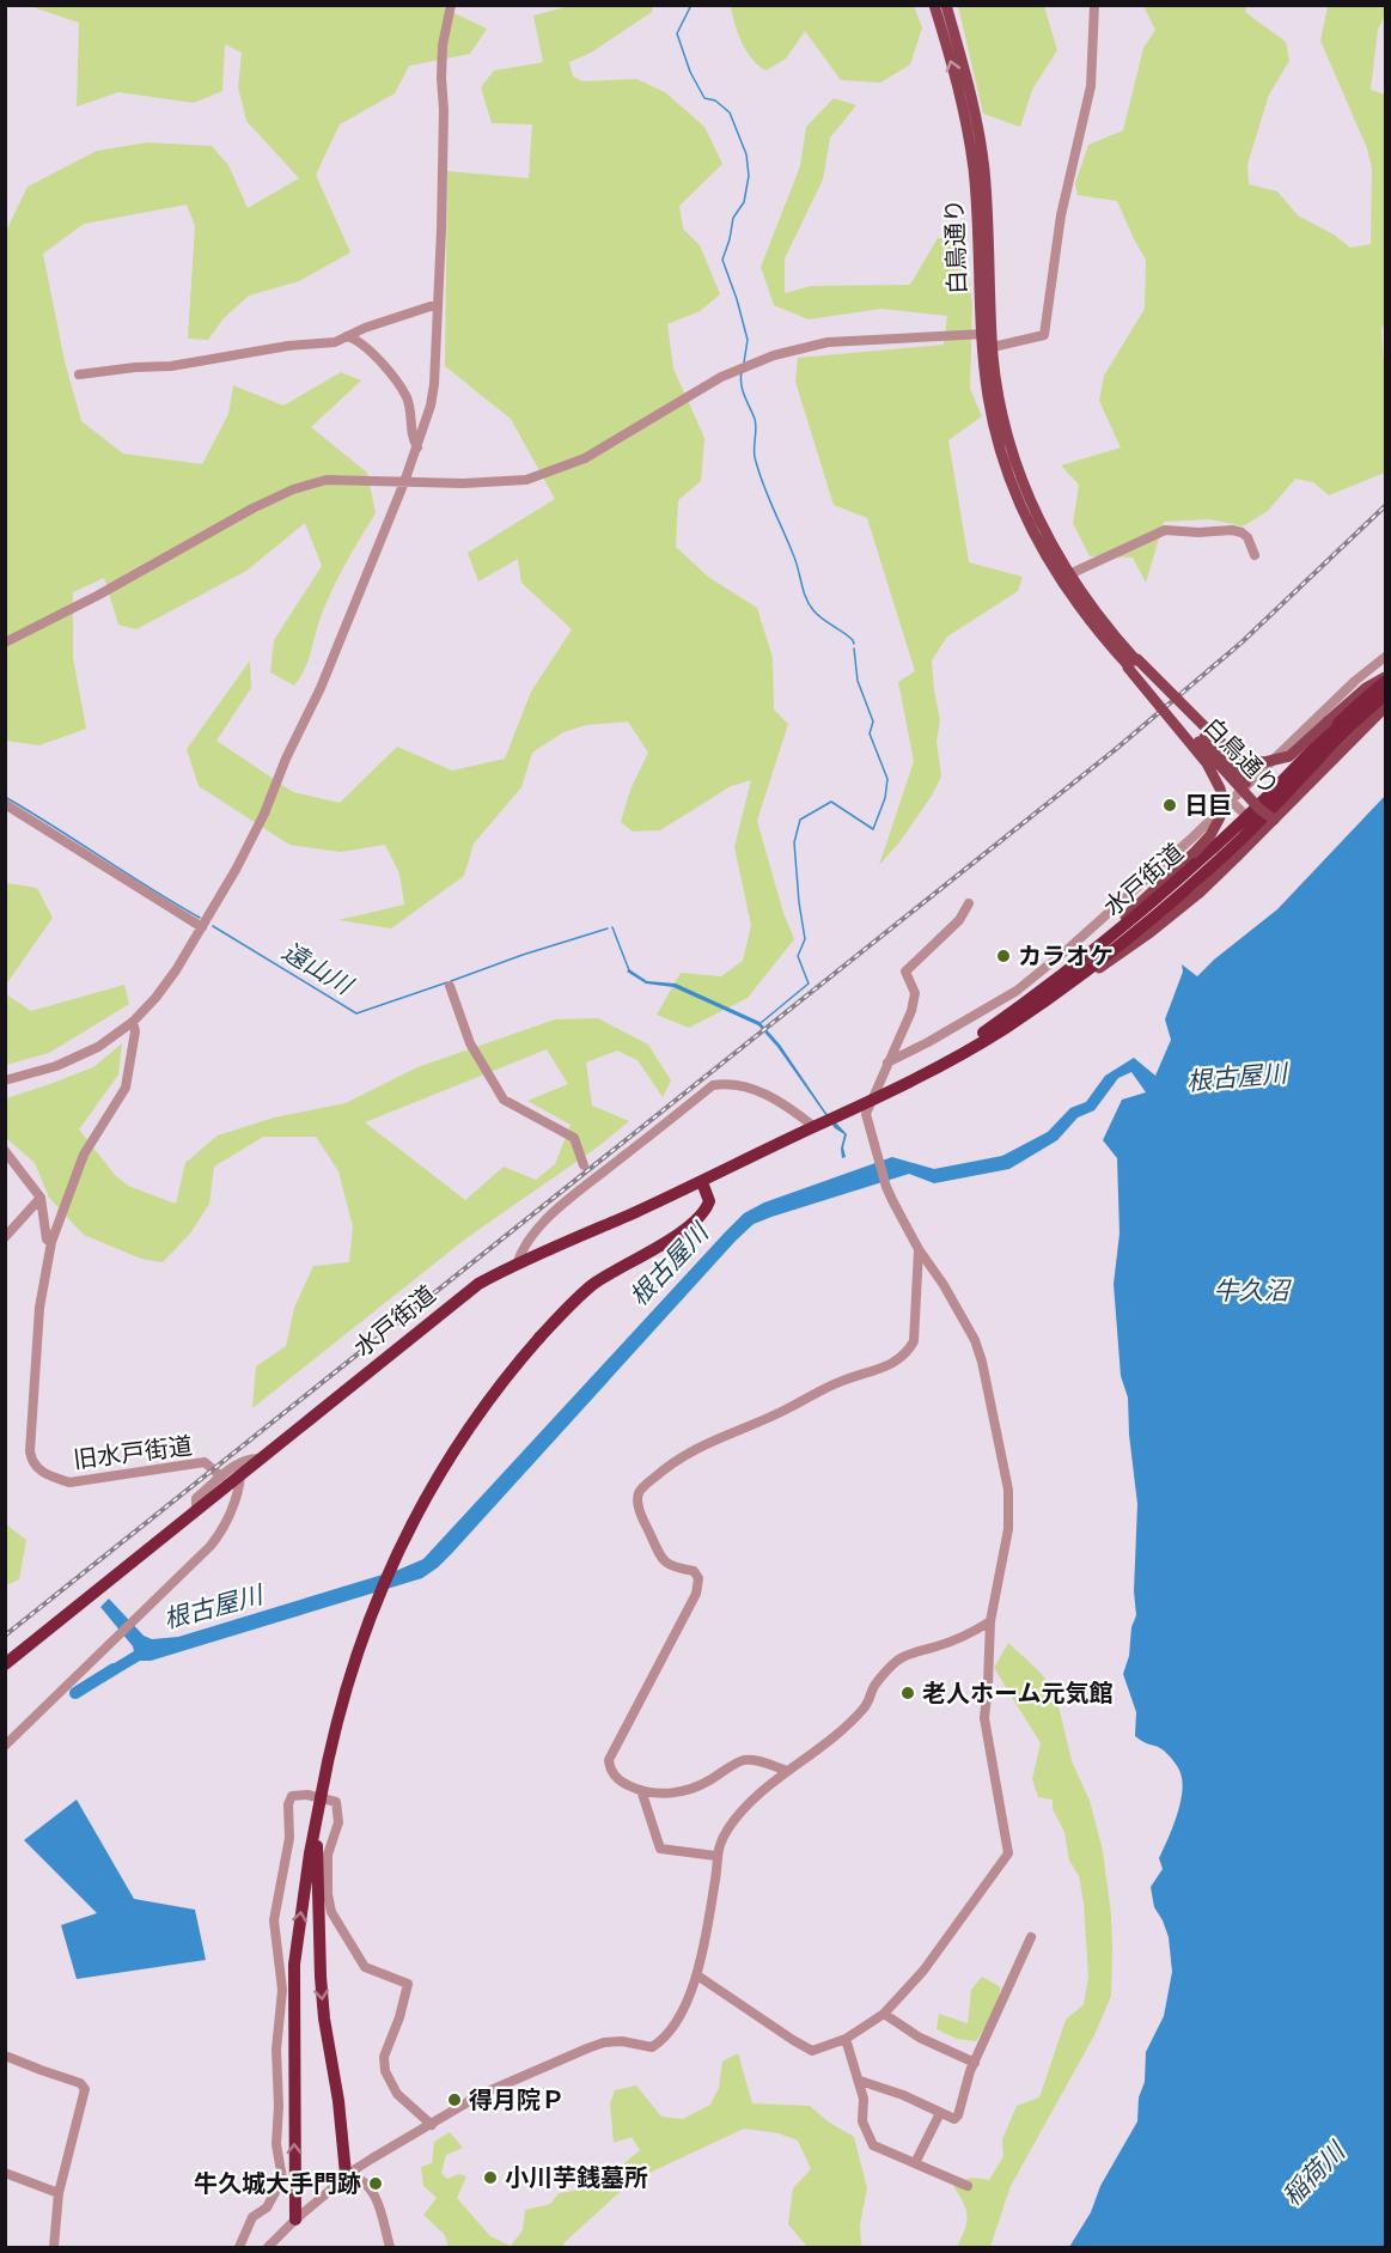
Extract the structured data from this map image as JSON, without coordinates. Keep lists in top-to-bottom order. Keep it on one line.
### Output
{"streets":{"highway":["水戸街道"],"main road":["白鳥通り"],"street":["旧水戸街道"]},"crossings":[["水戸街道","旧水戸街道"]],"water":["遠山川","根古屋川","牛久沼","稲荷川"],"places":["日巨","カラオケ","老人ホーム元気館","得月院Ｐ","小川芋銭墓所","牛久城大手門跡"]}
